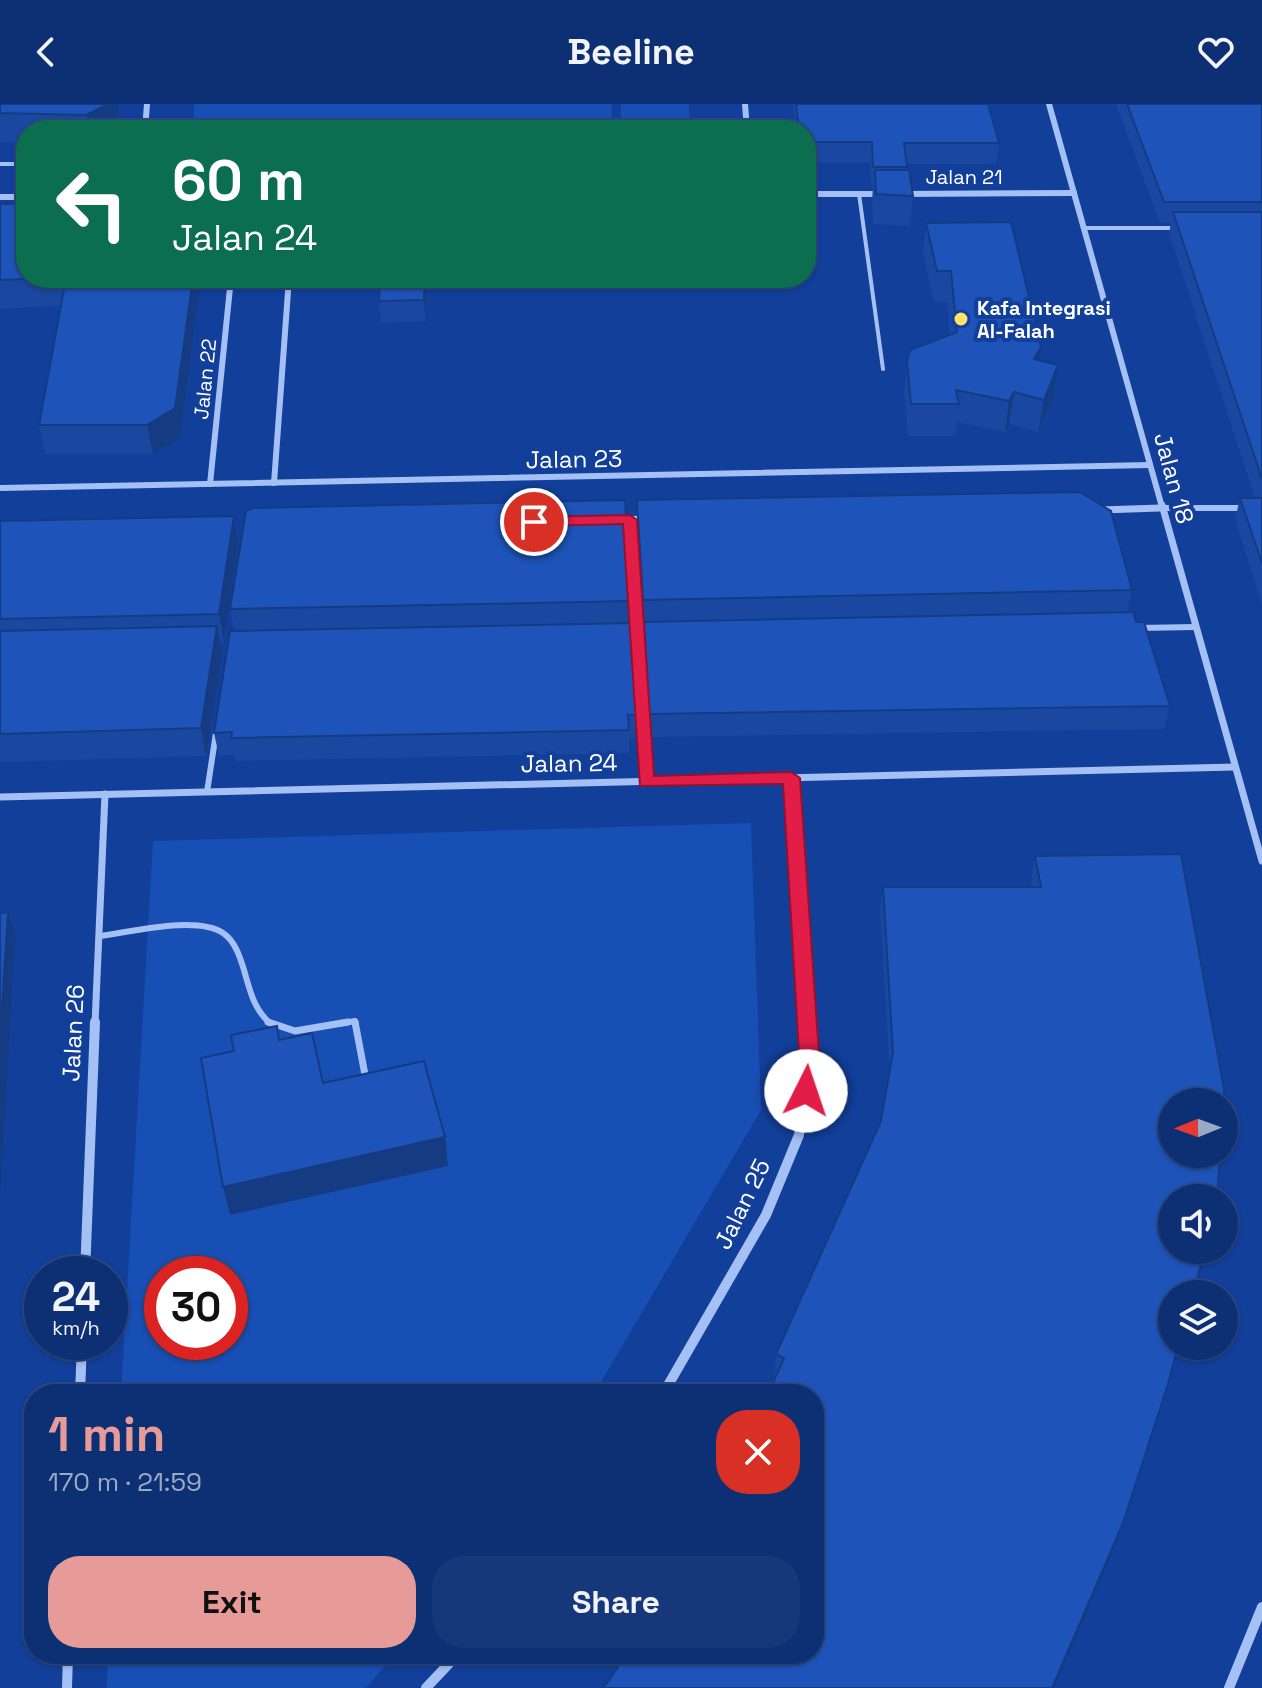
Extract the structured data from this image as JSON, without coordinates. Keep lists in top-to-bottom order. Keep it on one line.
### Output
{"streets":{"street":["Jalan 21","Jalan 22","Jalan 23","Jalan 18","Jalan 24","Jalan 26","Jalan 25"]},"crossings":[["Jalan 21","Jalan 18"],["Jalan 22","Jalan 23"],["Jalan 23","Jalan 18"],["Jalan 18","Jalan 24"],["Jalan 24","Jalan 26"],["Jalan 24","Jalan 25"]],"places":["Kafa Integrasi Al-Falah"],"north":"left","page":{"header":"Beeline","turn":["60 m","Jalan 24"],"speed":"24 km/h","limit":"30","heading":["1 min","170 m · 21:59"],"buttons":["Exit","Share"]}}
